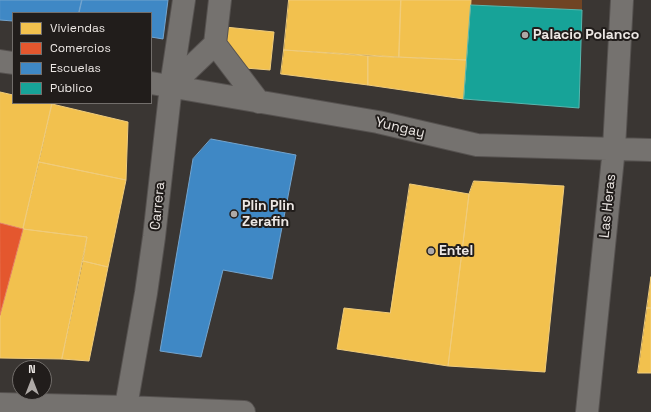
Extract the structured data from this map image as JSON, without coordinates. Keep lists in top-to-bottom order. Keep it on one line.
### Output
{"streets":{"street":["Yungay","Carrera","Las Heras"]},"crossings":[["Yungay","Carrera"],["Yungay","Las Heras"]],"places":["Palacio Polanco","Plin Plin Zerafin","Entel"],"legend":["Viviendas","Comercios","Escuelas","Público"],"north":"top"}
